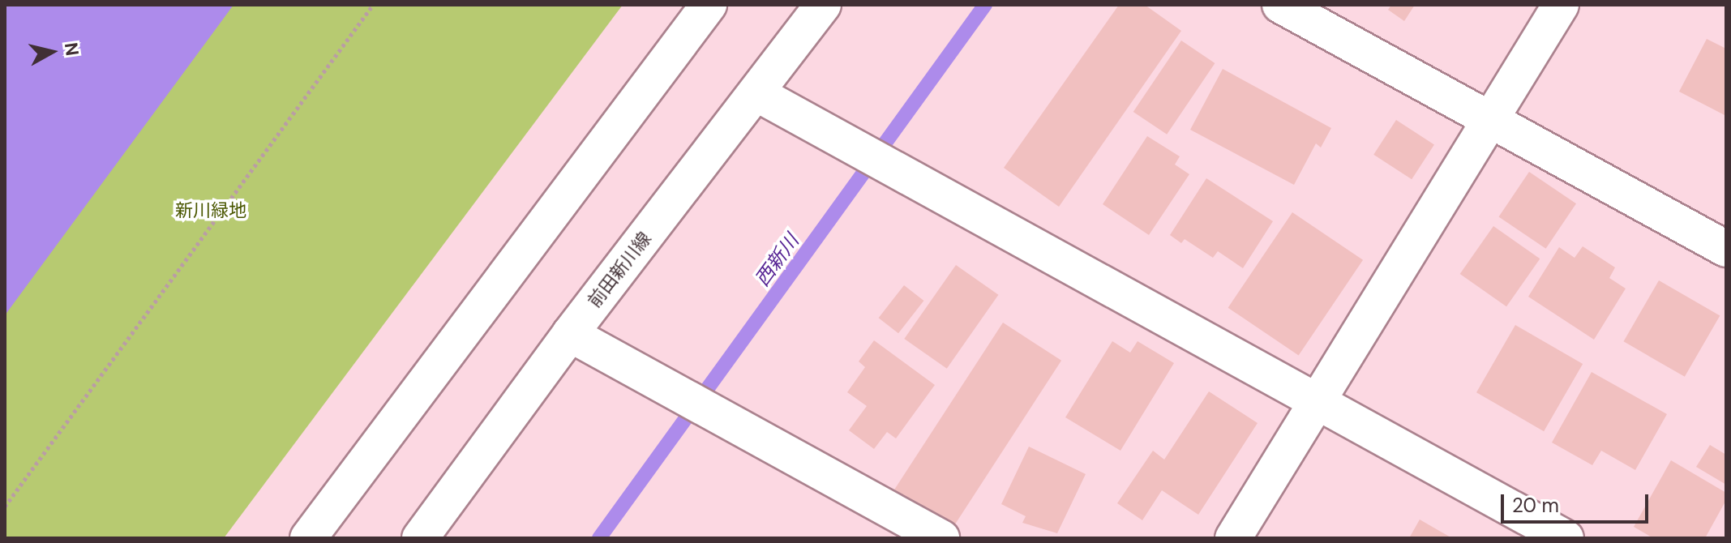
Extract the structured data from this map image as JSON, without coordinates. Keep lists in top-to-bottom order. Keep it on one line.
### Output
{"streets":{"street":["前田新川線"]},"water":["西新川"],"parks":["新川緑地"],"scale_bar":"20 m","north":"right"}
